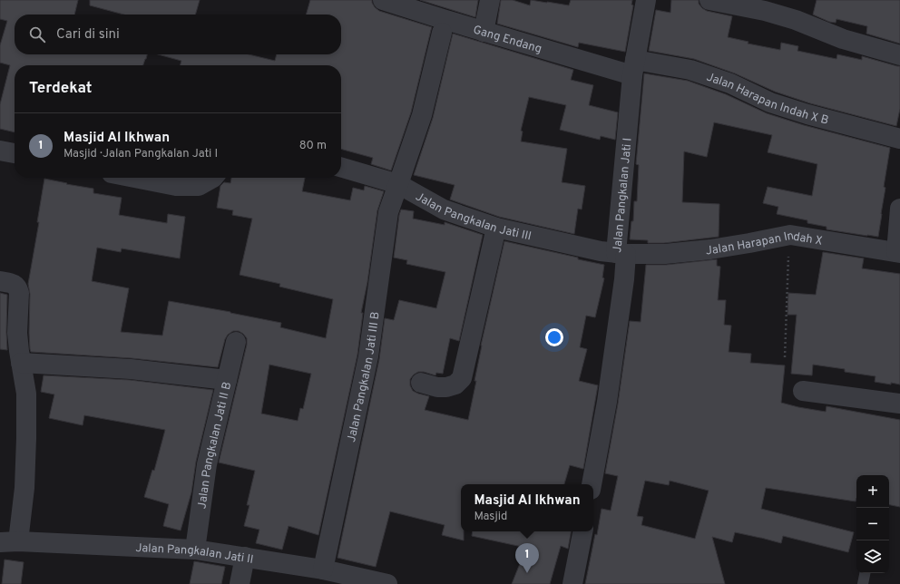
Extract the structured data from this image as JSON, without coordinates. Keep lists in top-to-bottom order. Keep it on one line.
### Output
{"streets":{"street":["Gang Endang","Jalan Harapan Indah X B","Jalan Pangkalan Jati I","Jalan Pangkalan Jati III","Jalan Harapan Indah X","Jalan Pangkalan Jati III B","Jalan Pangkalan Jati II B","Jalan Pangkalan Jati II"]},"crossings":[["Gang Endang","Jalan Harapan Indah X B"],["Gang Endang","Jalan Pangkalan Jati I"],["Jalan Harapan Indah X B","Jalan Pangkalan Jati I"],["Jalan Pangkalan Jati I","Jalan Pangkalan Jati III"],["Jalan Pangkalan Jati I","Jalan Harapan Indah X"],["Jalan Pangkalan Jati III","Jalan Harapan Indah X"],["Jalan Pangkalan Jati III","Jalan Pangkalan Jati III B"],["Jalan Pangkalan Jati III B","Jalan Pangkalan Jati II"],["Jalan Pangkalan Jati II B","Jalan Pangkalan Jati II"]],"page":{"search":"Cari di sini","heading":"Terdekat","list":[{"mark":"1","name":"Masjid Al Ikhwan","note":"Masjid · Jalan Pangkalan Jati I","value":"80 m"}],"map_buttons":["+","−"],"popup":["Masjid Al Ikhwan","Masjid"],"pins":"1"}}
